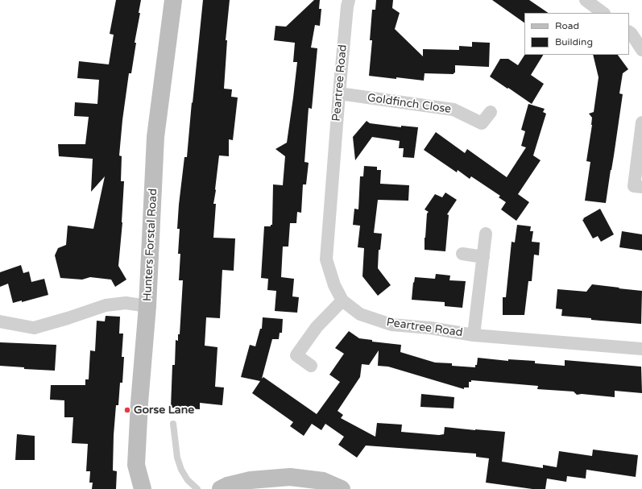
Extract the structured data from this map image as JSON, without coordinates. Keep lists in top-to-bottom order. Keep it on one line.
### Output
{"streets":{"street":["Peartree Road","Goldfinch Close","Hunters Forstal Road"]},"crossings":[["Peartree Road","Goldfinch Close"]],"places":["Gorse Lane"],"legend":["Road","Building"]}
